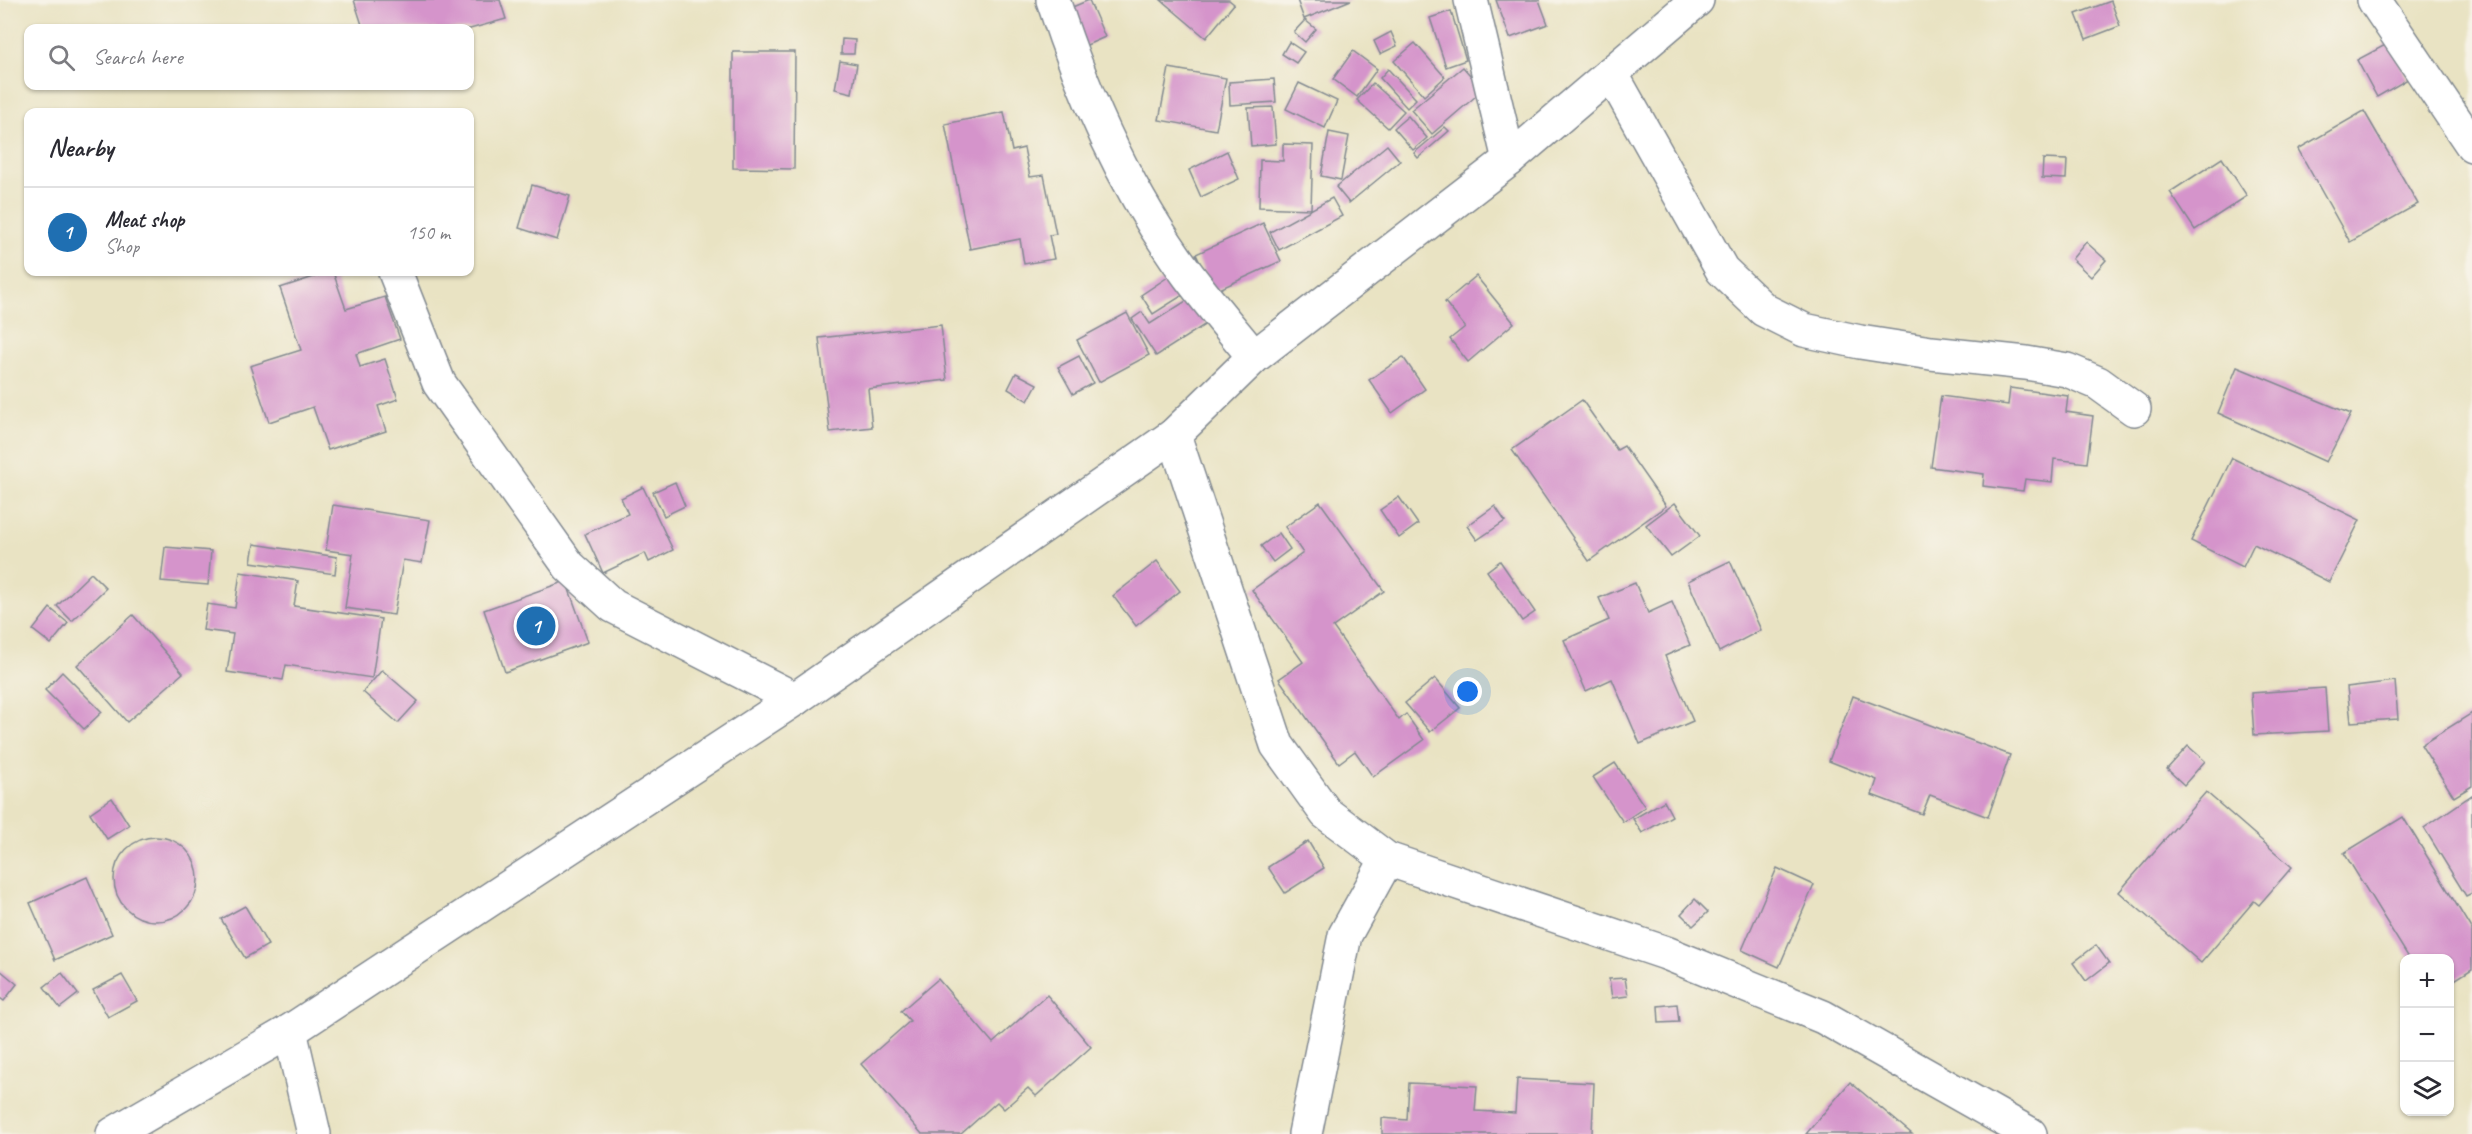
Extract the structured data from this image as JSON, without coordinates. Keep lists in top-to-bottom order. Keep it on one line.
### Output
{"page":{"search":"Search here","heading":"Nearby","list":[{"mark":"1","name":"Meat shop","note":"Shop","value":"150 m"}],"pins":"1","map_buttons":["+","−"]}}
